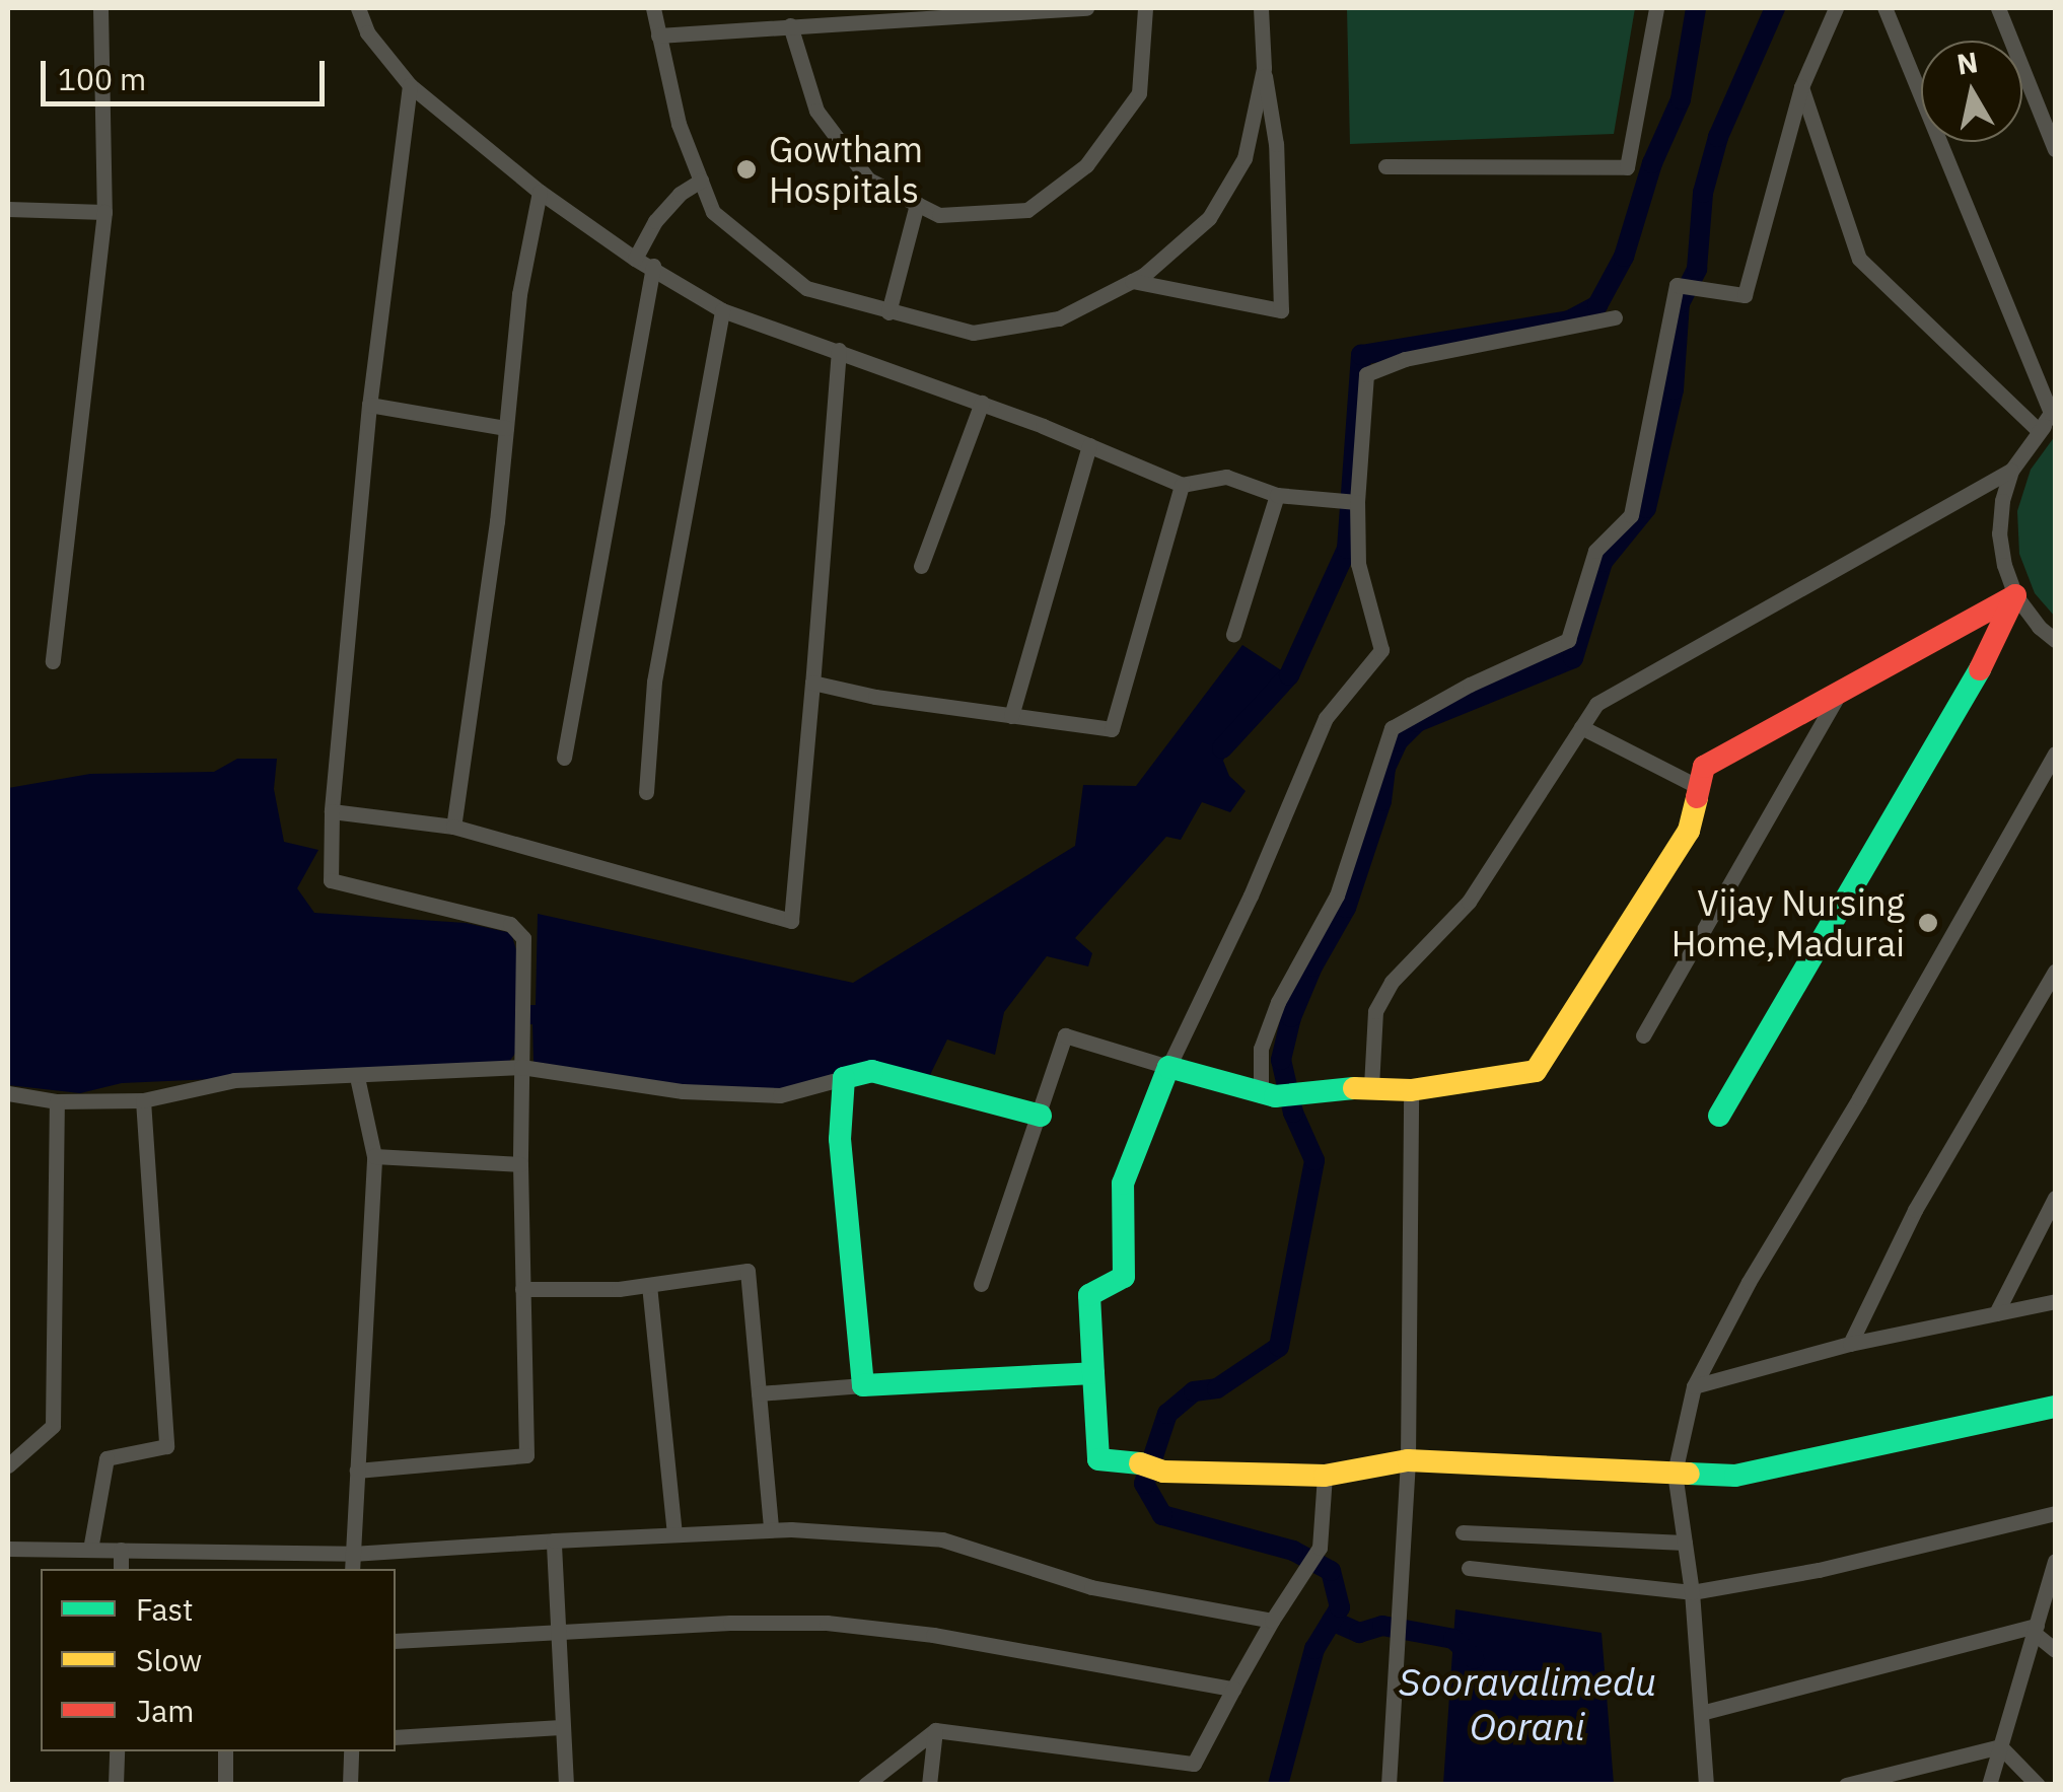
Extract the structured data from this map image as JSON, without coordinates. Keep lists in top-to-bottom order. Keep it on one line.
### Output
{"water":["Sooravalimedu Oorani"],"places":["Gowtham Hospitals","Vijay Nursing Home,Madurai"],"legend":["Fast","Slow","Jam"],"scale_bar":"100 m","north":"top"}
